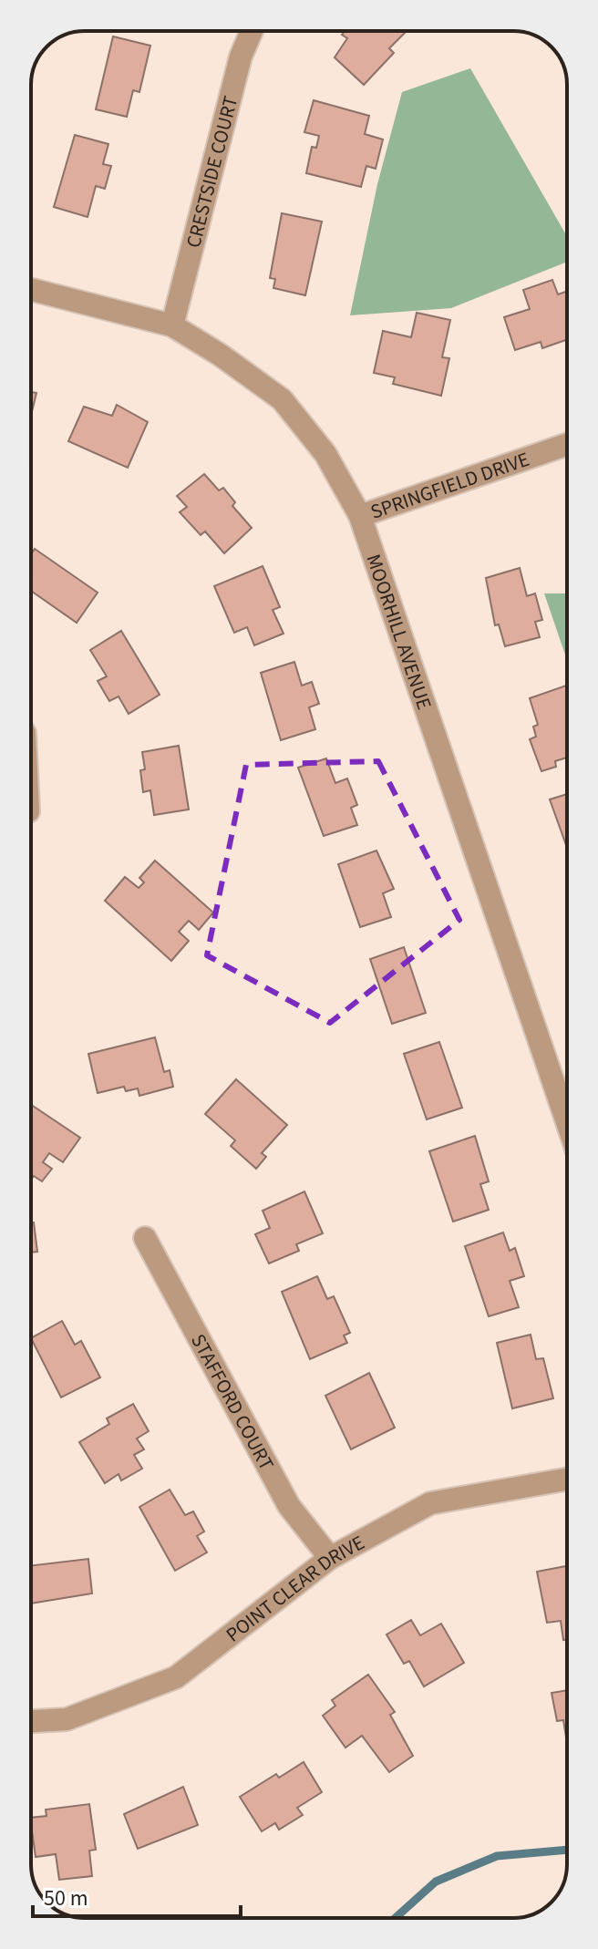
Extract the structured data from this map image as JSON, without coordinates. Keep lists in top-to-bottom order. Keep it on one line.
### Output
{"streets":{"street":["CRESTSIDE COURT","SPRINGFIELD DRIVE","MOORHILL AVENUE","STAFFORD COURT","POINT CLEAR DRIVE"]},"crossings":[["CRESTSIDE COURT","MOORHILL AVENUE"],["SPRINGFIELD DRIVE","MOORHILL AVENUE"],["STAFFORD COURT","POINT CLEAR DRIVE"]],"scale_bar":"50 m"}
